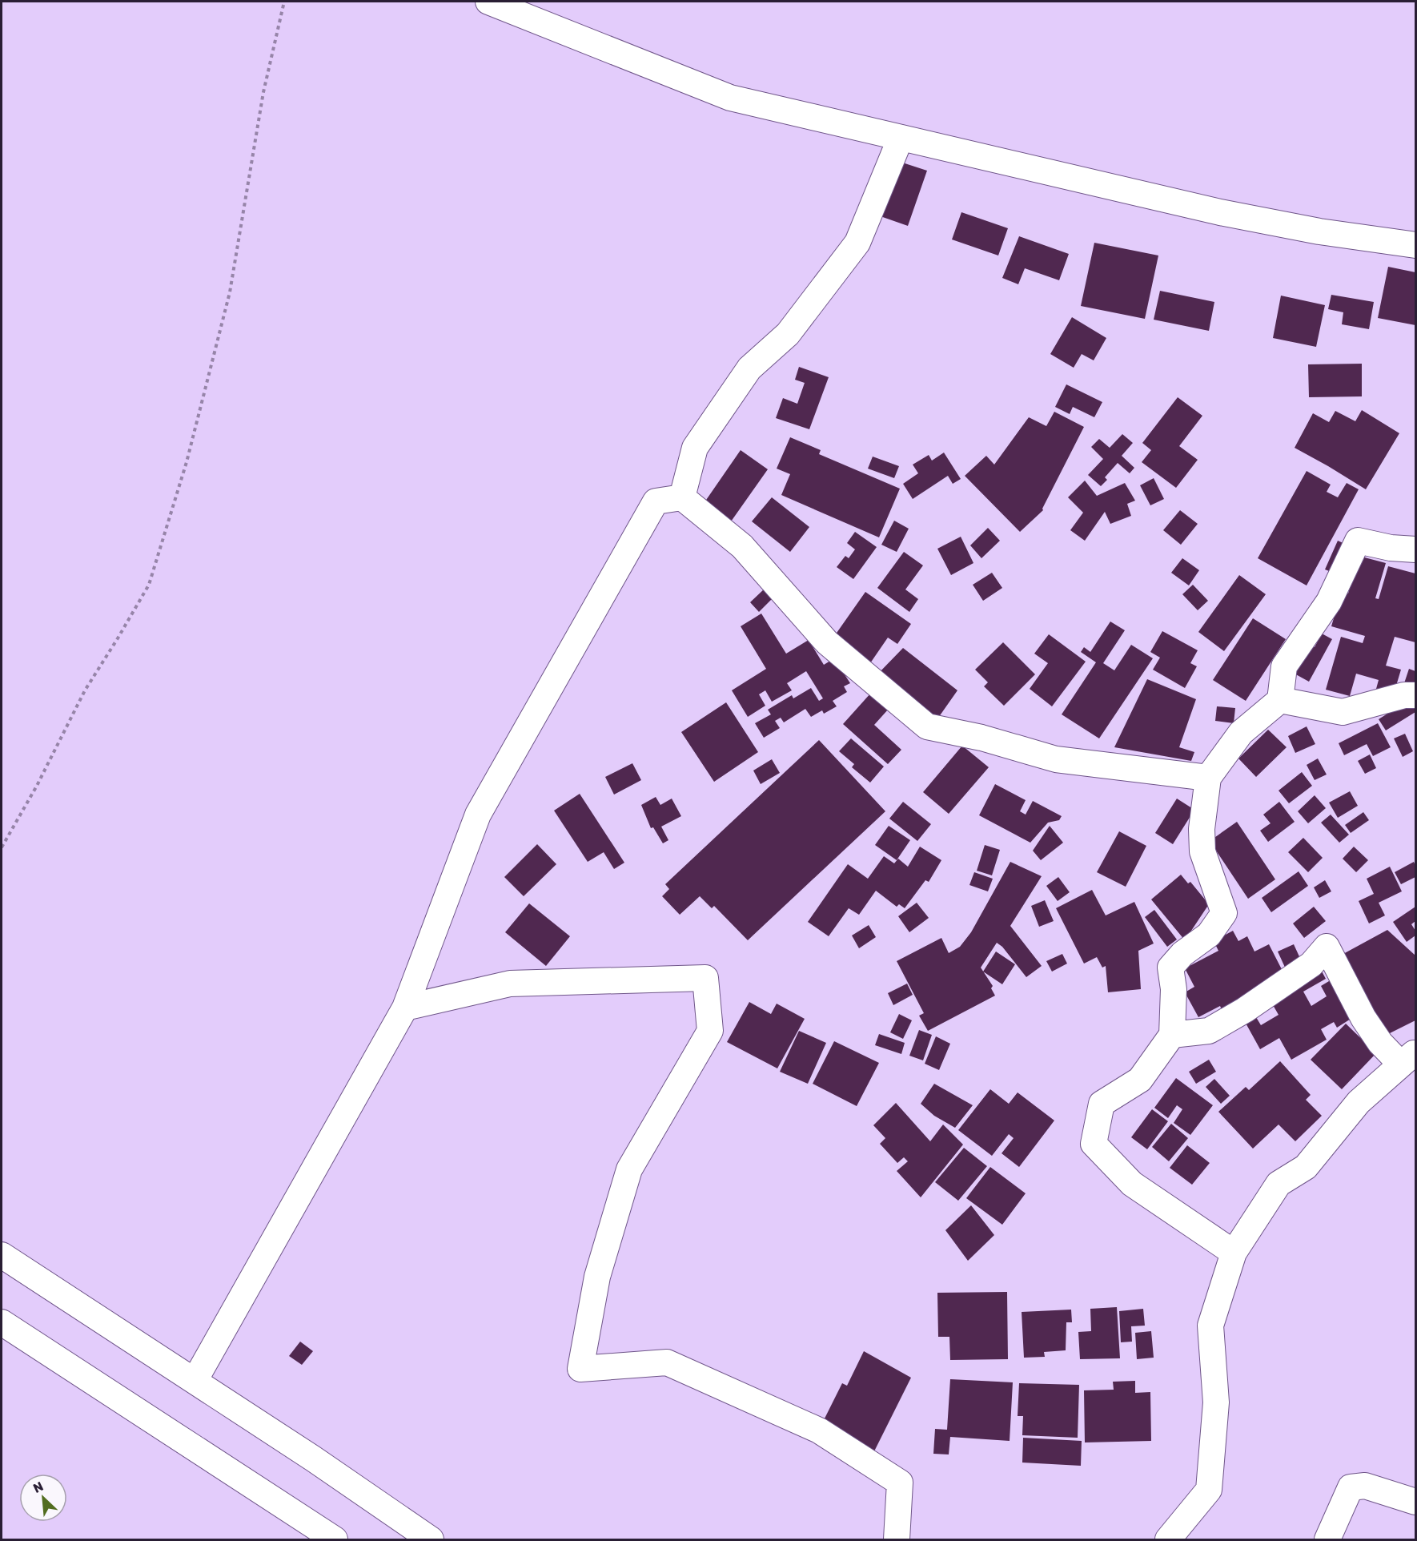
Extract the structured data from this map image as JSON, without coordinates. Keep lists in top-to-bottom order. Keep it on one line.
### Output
{"north":"top left"}
